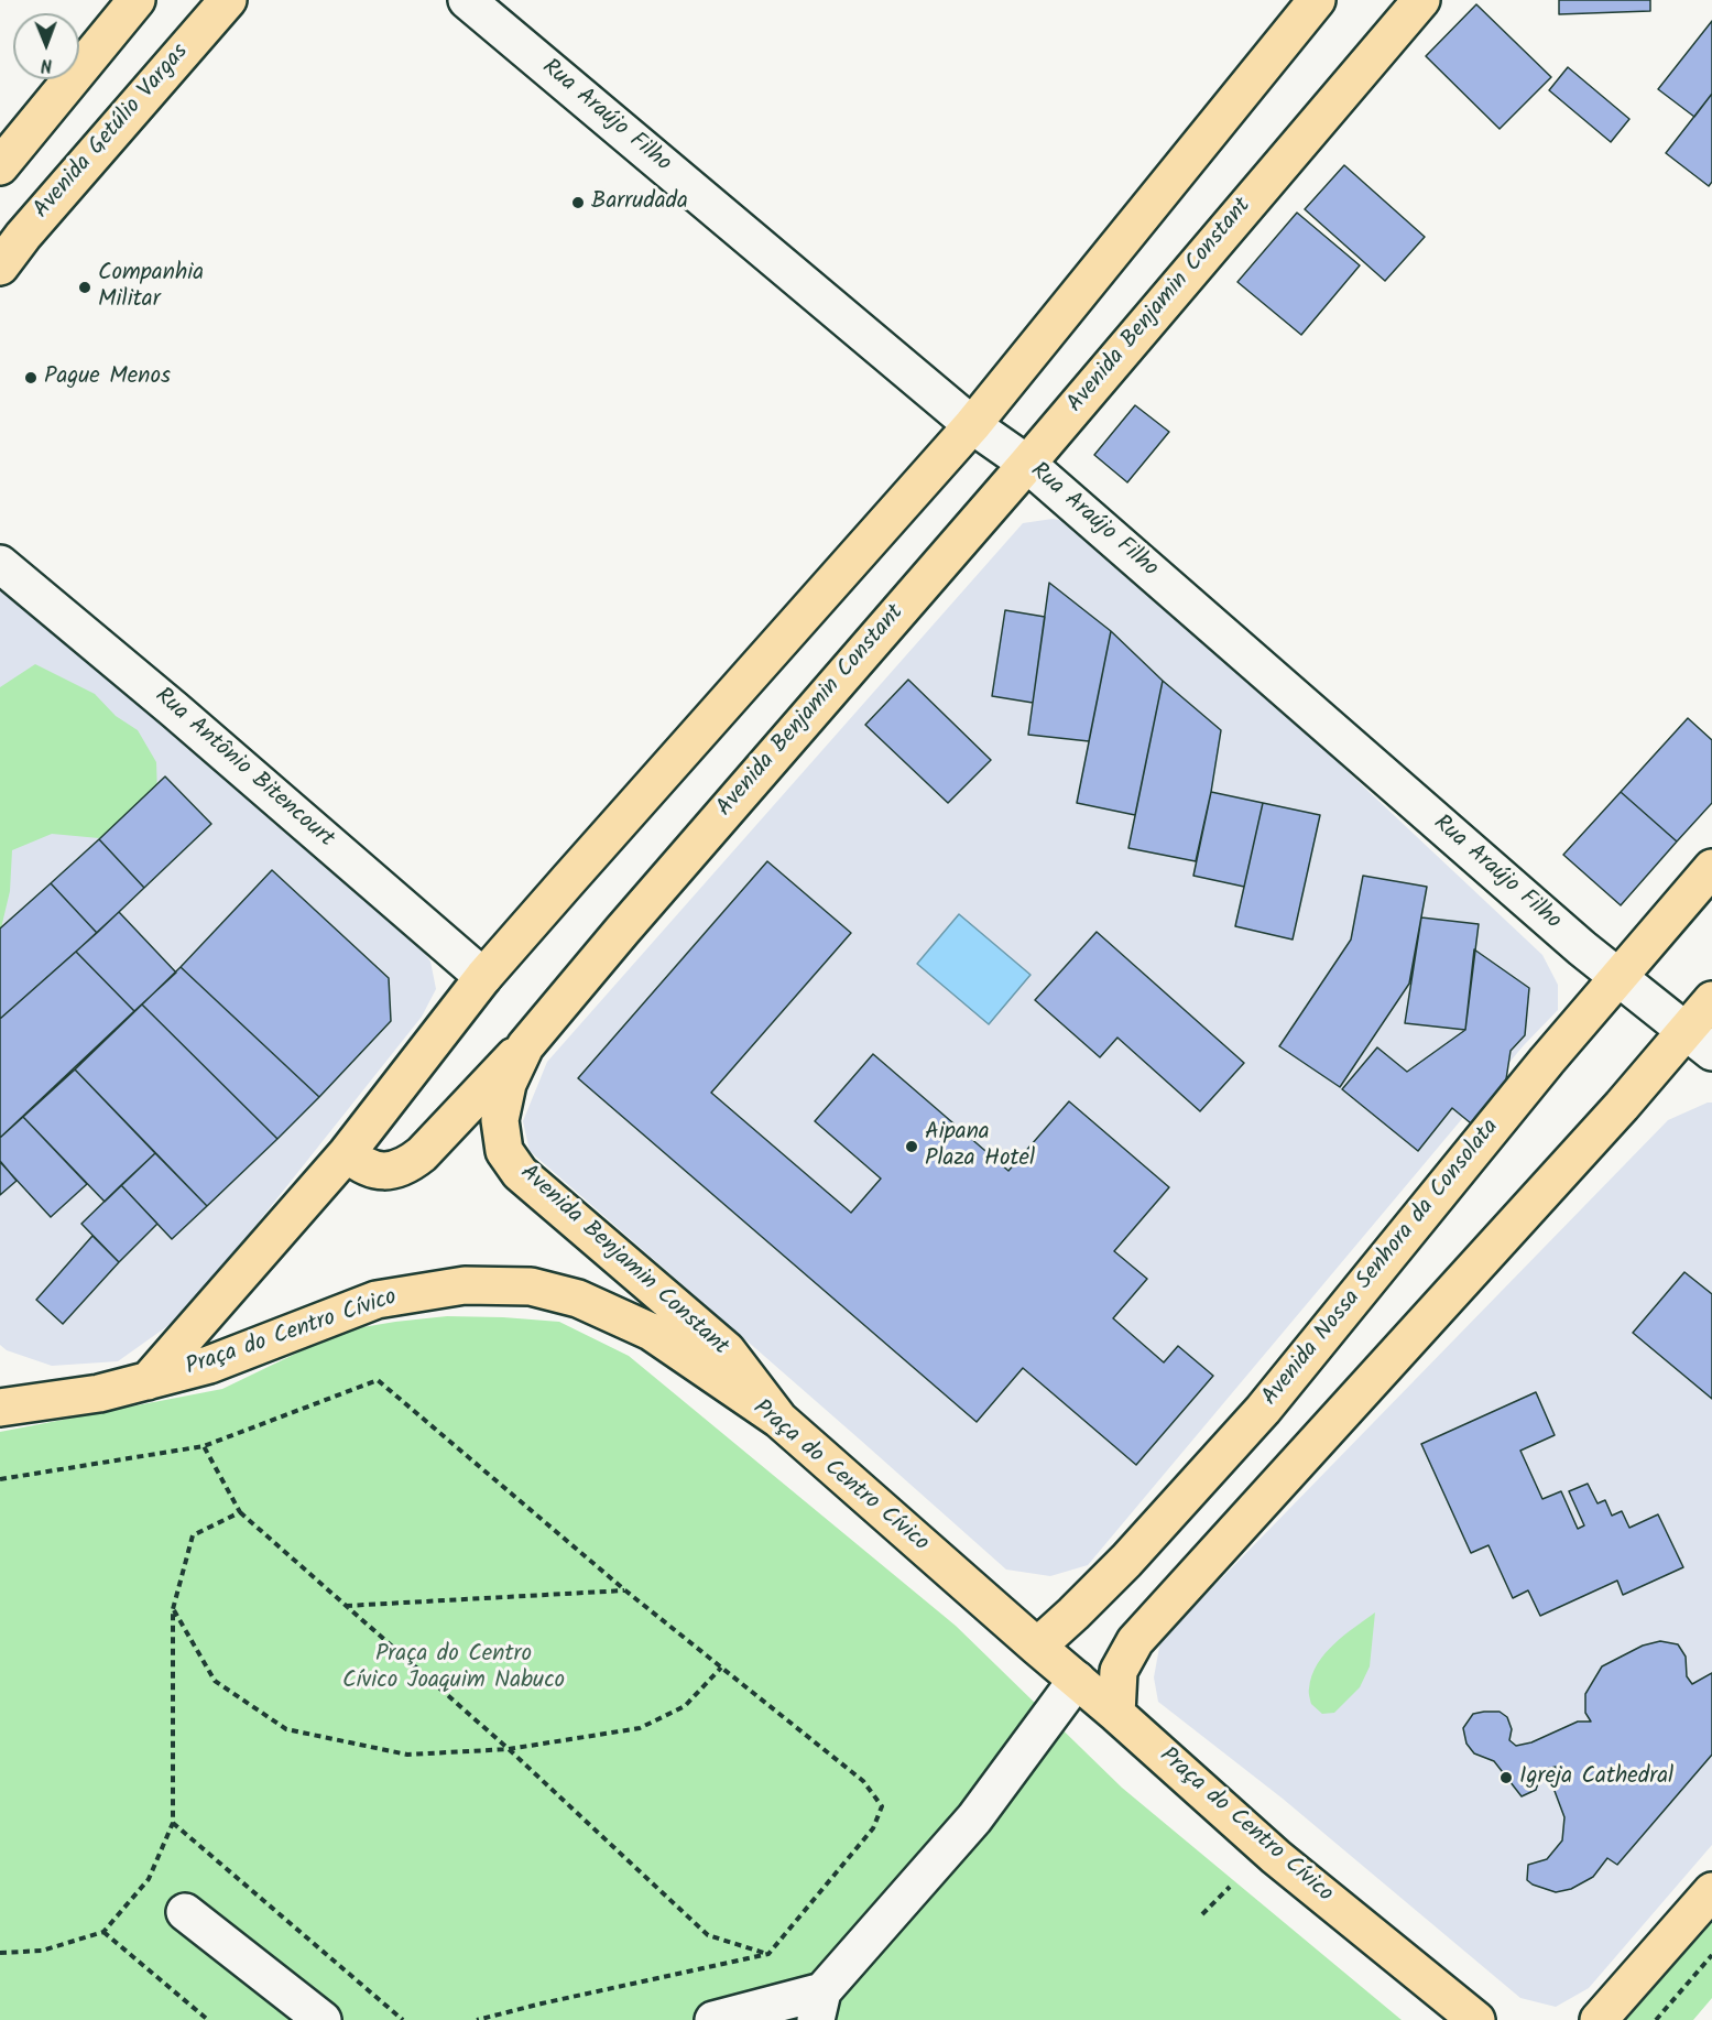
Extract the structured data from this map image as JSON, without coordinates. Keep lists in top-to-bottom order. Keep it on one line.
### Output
{"streets":{"main road":["Avenida Getúlio Vargas","Avenida Benjamin Constant","Avenida Nossa Senhora da Consolata","Praça do Centro Cívico"],"street":["Rua Araújo Filho","Rua Antônio Bitencourt"]},"crossings":[["Rua Araújo Filho","Avenida Benjamin Constant"],["Rua Araújo Filho","Avenida Nossa Senhora da Consolata"],["Avenida Benjamin Constant","Praça do Centro Cívico"],["Avenida Nossa Senhora da Consolata","Praça do Centro Cívico"]],"parks":["Praça do Centro Cívico Joaquim Nabuco"],"places":["Barrudada","Companhia Militar","Pague Menos","Aipana Plaza Hotel","Igreja Cathedral"],"north":"bottom"}
